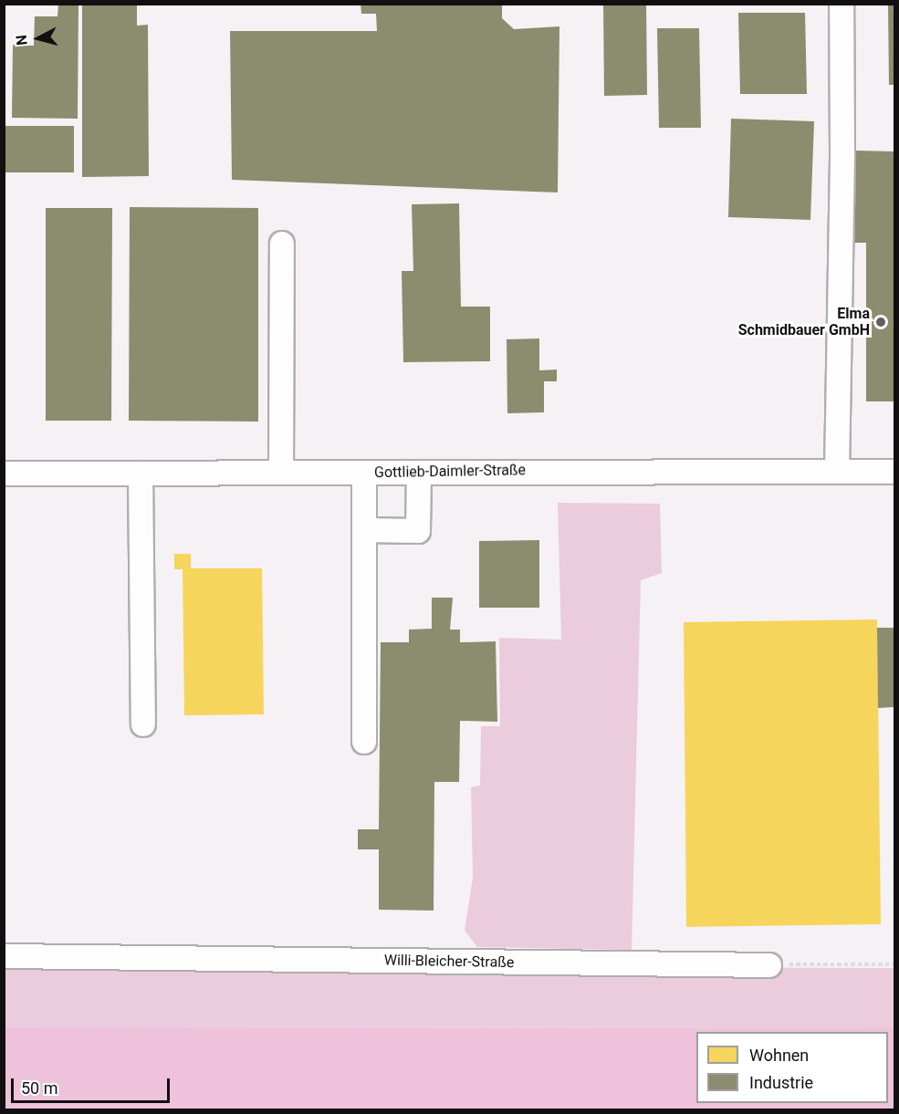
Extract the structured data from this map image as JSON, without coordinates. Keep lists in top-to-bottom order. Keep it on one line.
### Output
{"streets":{"street":["Gottlieb-Daimler-Straße","Willi-Bleicher-Straße"]},"places":["Elma Schmidbauer GmbH"],"legend":["Wohnen","Industrie"],"scale_bar":"50 m","north":"left"}
